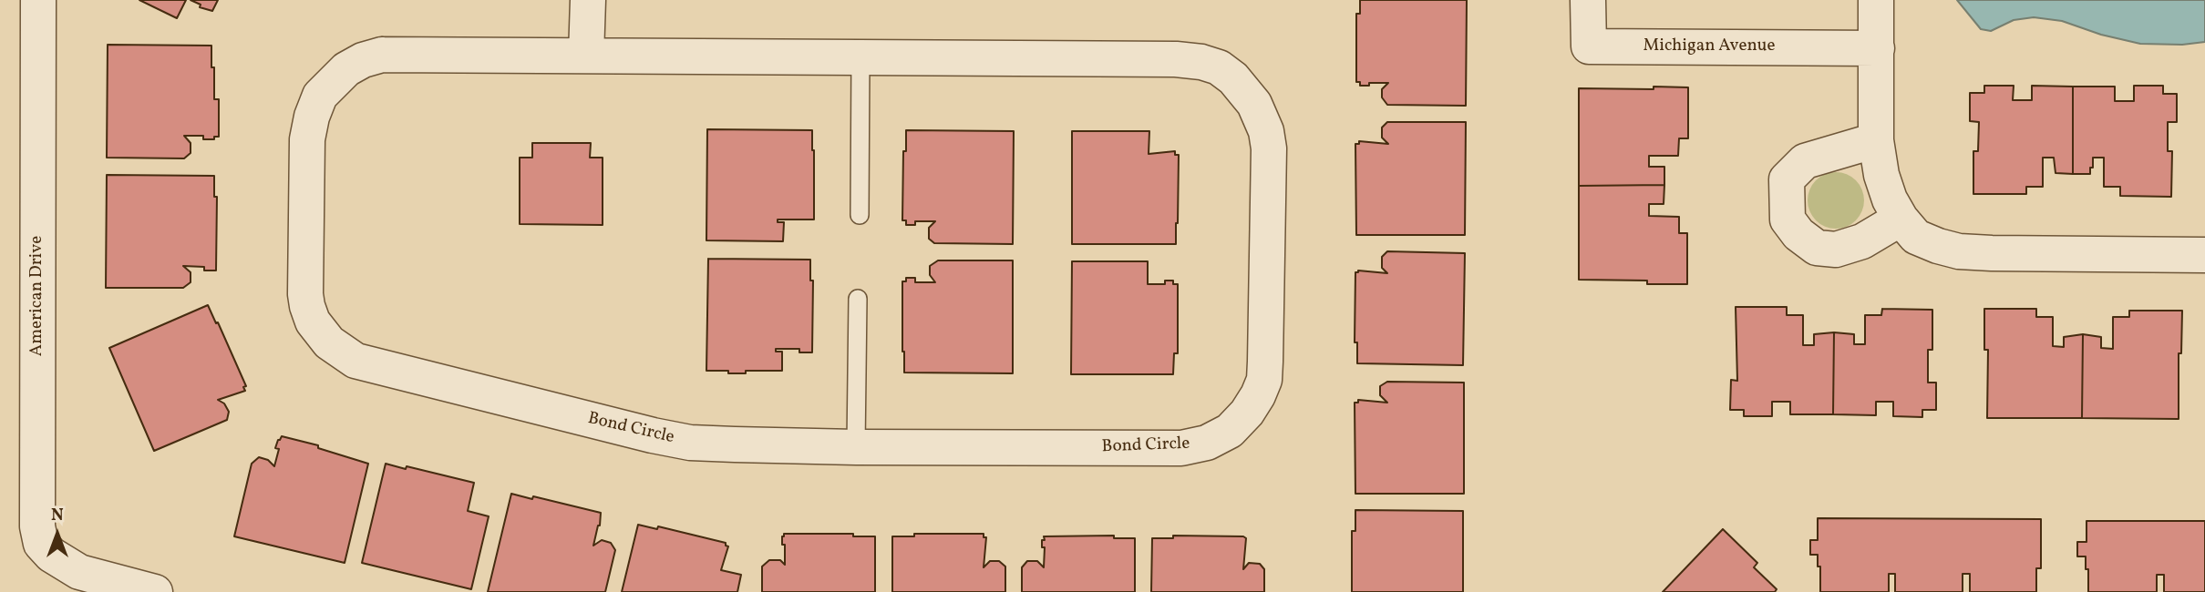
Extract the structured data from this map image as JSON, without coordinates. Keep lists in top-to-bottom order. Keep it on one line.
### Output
{"streets":{"street":["Michigan Avenue","American Drive","Bond Circle"]},"north":"top"}
